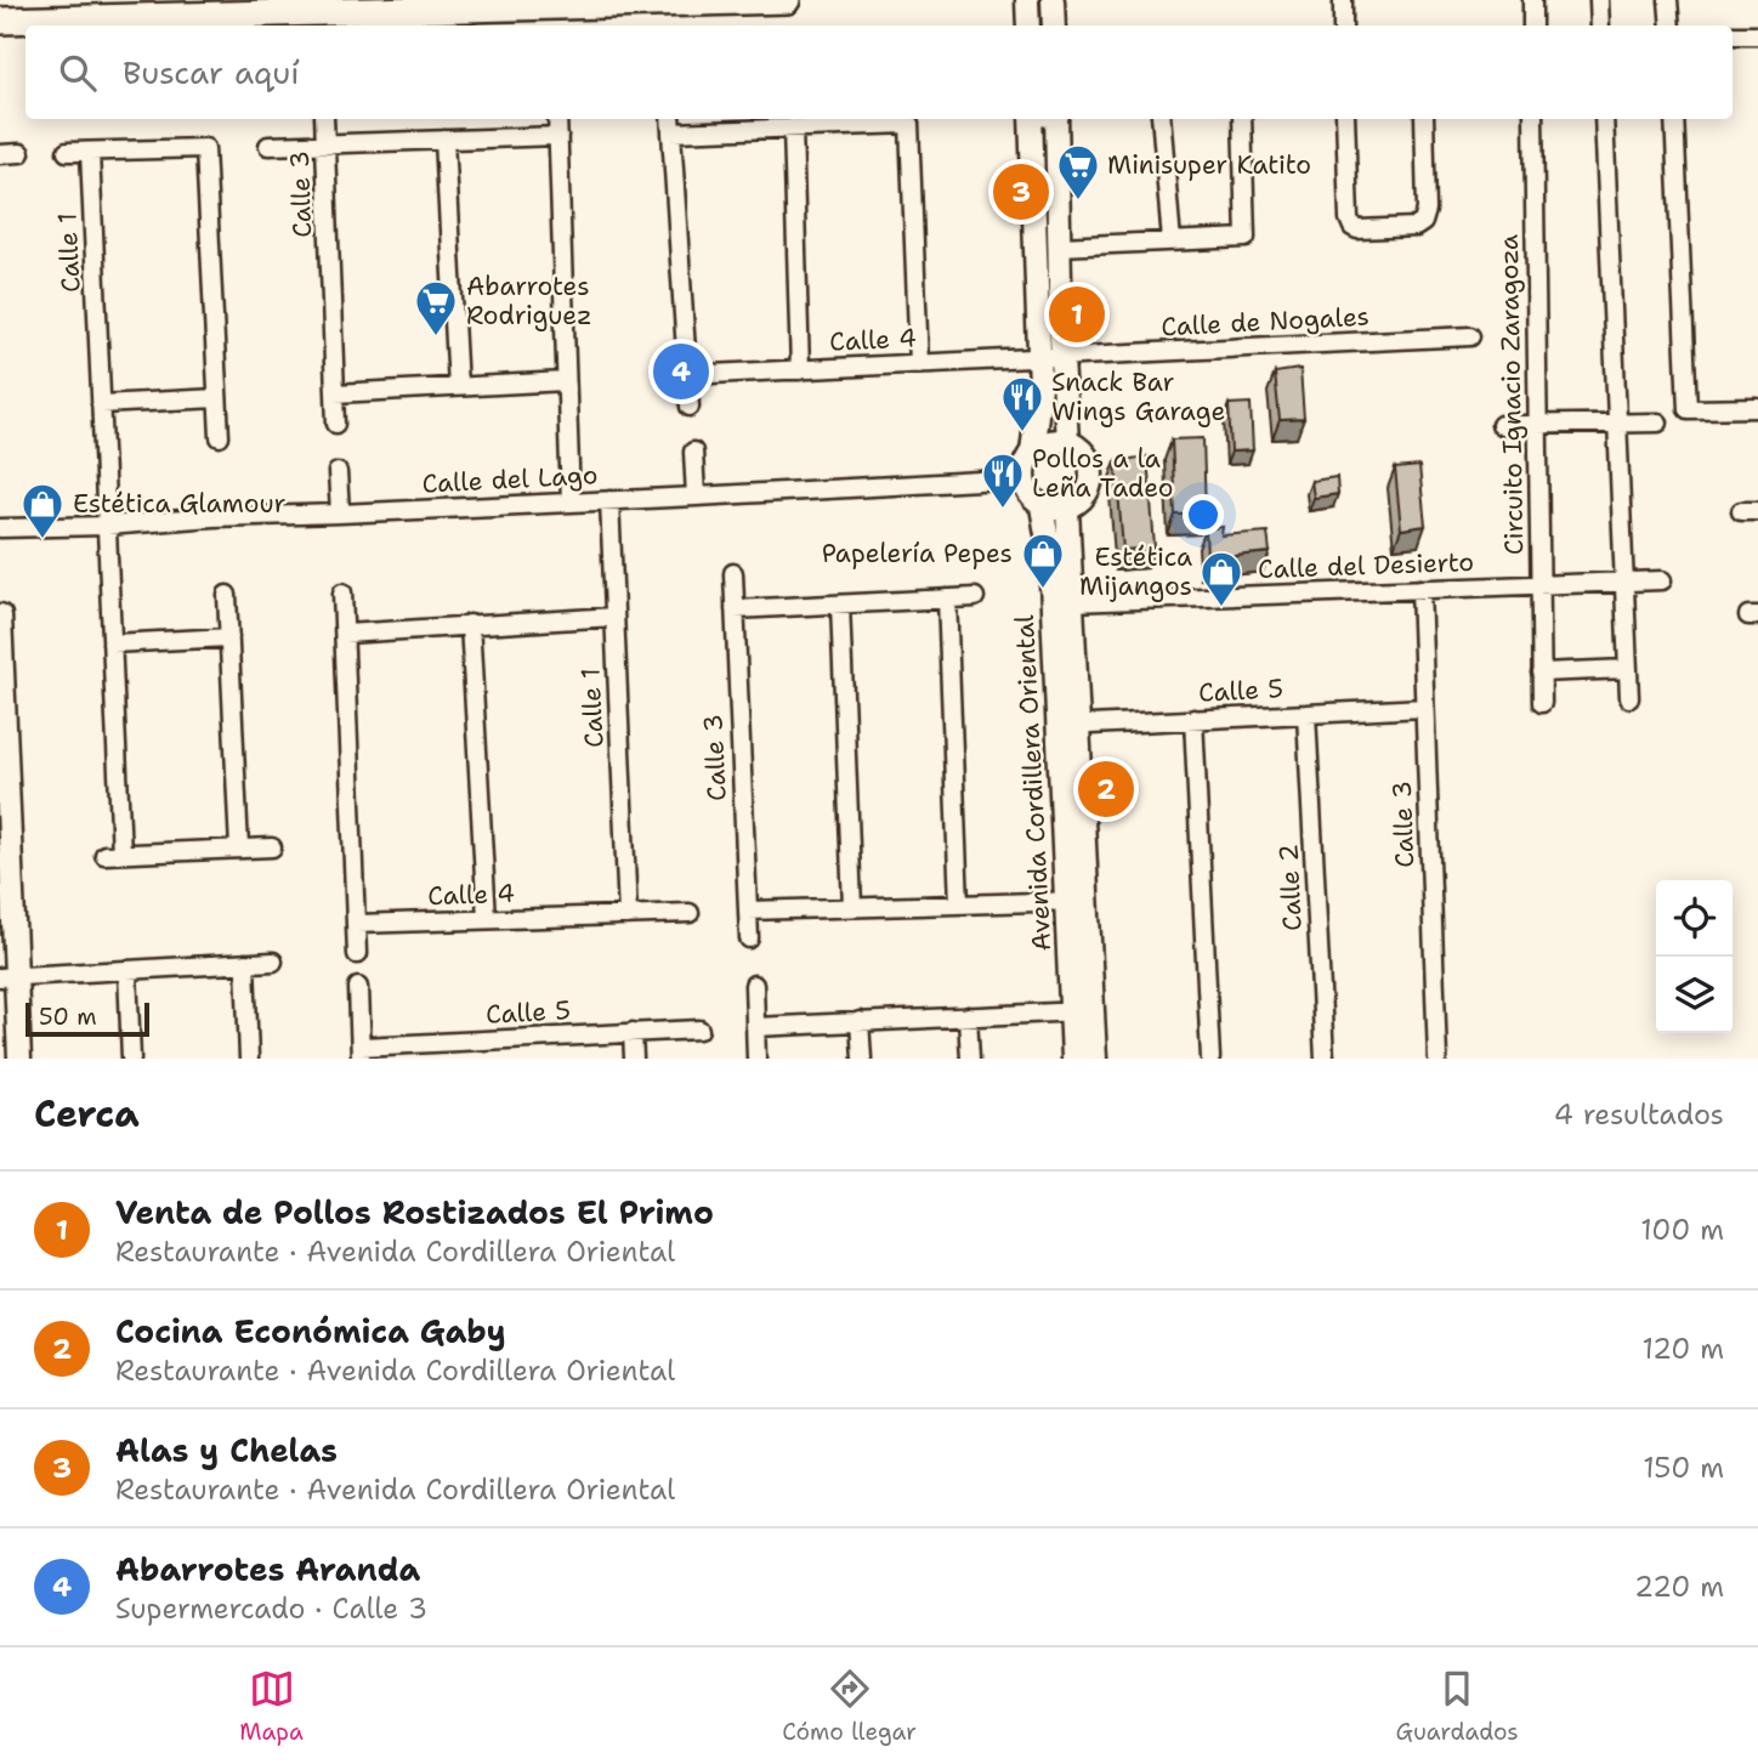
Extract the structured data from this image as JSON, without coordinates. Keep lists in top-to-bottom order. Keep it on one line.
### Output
{"streets":{"street":["Calle 3","Calle 1","Calle de Nogales","Calle 4","Circuito Ignacio Zaragoza","Calle del Lago","Calle del Desierto","Calle 5","Avenida Cordillera Oriental","Calle 2"]},"crossings":[["Calle 3","Calle del Desierto"],["Calle 3","Calle 5"],["Calle 1","Calle 4"],["Calle 1","Calle del Lago"],["Calle de Nogales","Calle 4"],["Circuito Ignacio Zaragoza","Calle del Desierto"],["Calle del Lago","Avenida Cordillera Oriental"],["Calle del Desierto","Avenida Cordillera Oriental"],["Calle 5","Avenida Cordillera Oriental"],["Calle 5","Calle 2"]],"places":{"supermarket":["Minisuper Katito","Abarrotes Rodriguez"],"restaurant":["Snack Bar Wings Garage","Pollos a la Leña Tadeo"],"shop":["Estética Glamour","Papelería Pepes","Estética Mijangos"]},"scale_bar":"50 m","page":{"search":"Buscar aquí","pins":["3","1","4","2"],"scale":"50 m","heading":["Cerca","4 resultados"],"list":[{"mark":"1","name":"Venta de Pollos Rostizados El Primo","note":"Restaurante · Avenida Cordillera Oriental","value":"100 m"},{"mark":"2","name":"Cocina Económica Gaby","note":"Restaurante · Avenida Cordillera Oriental","value":"120 m"},{"mark":"3","name":"Alas y Chelas","note":"Restaurante · Avenida Cordillera Oriental","value":"150 m"},{"mark":"4","name":"Abarrotes Aranda","note":"Supermercado · Calle 3","value":"220 m"}],"nav":["Mapa","Cómo llegar","Guardados"]}}
